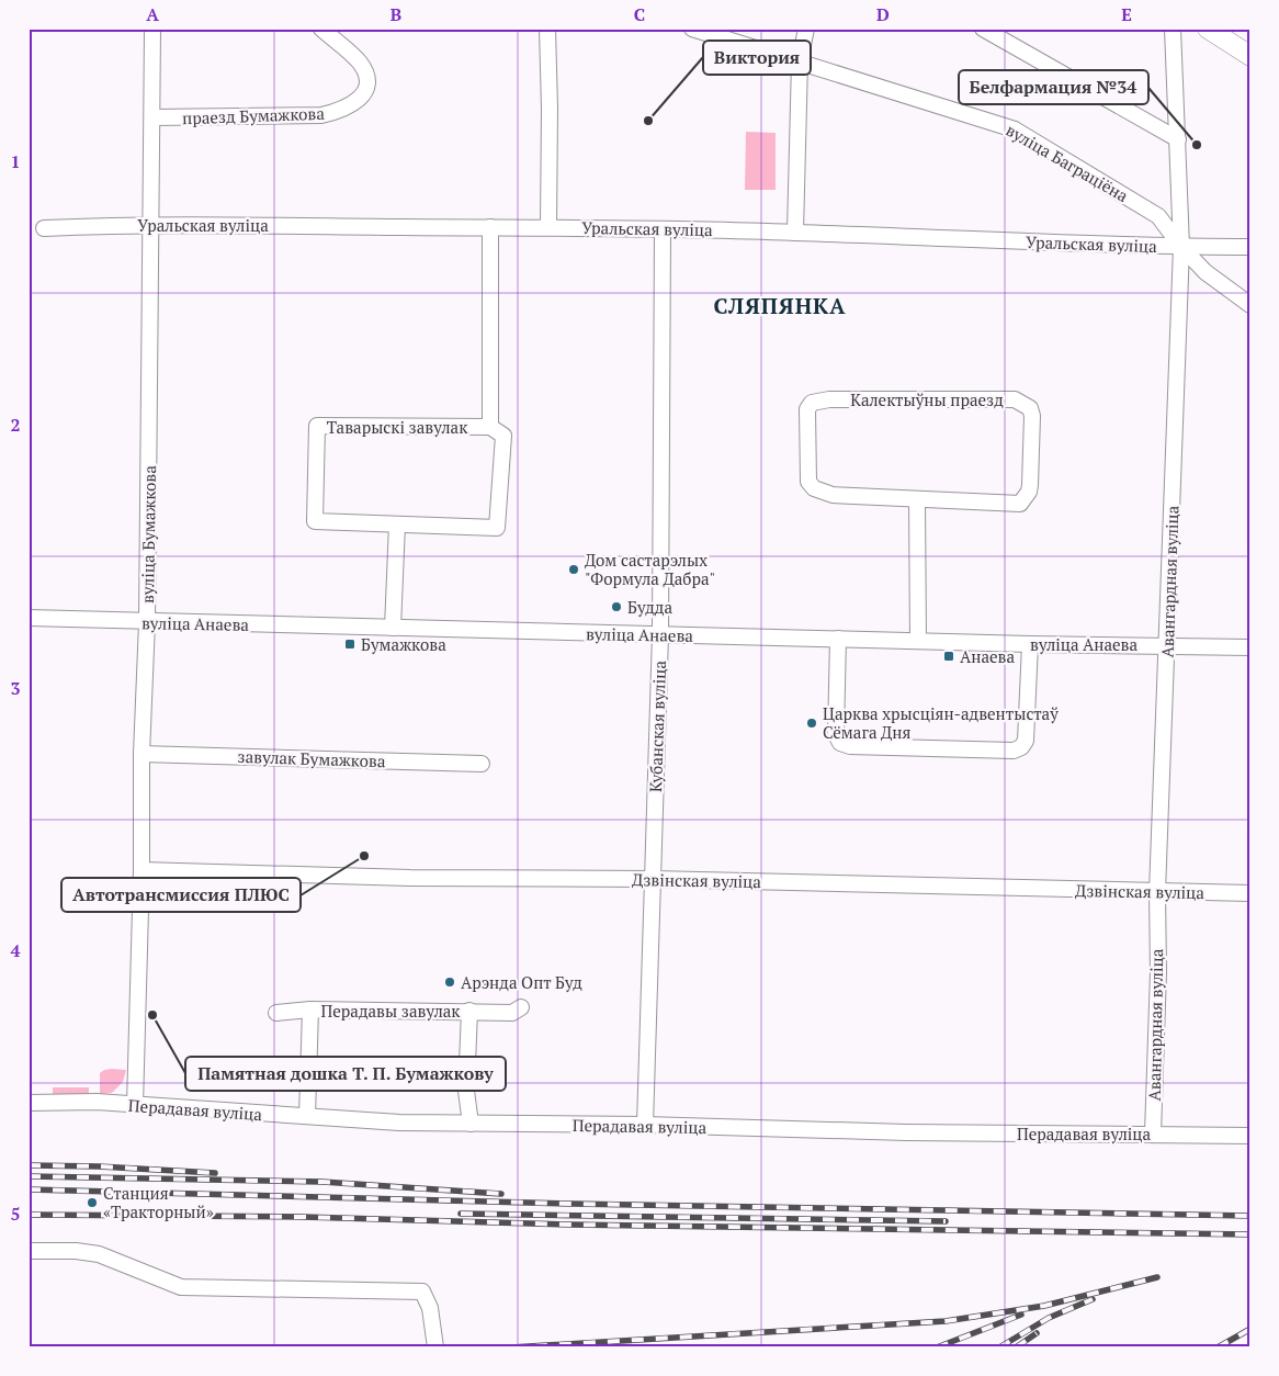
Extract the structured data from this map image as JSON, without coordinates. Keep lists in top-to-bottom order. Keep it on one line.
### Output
{"streets":{"street":["праезд Бумажкова","вуліца Баграціёна","Уральская вуліца","Калектыўны праезд","Таварыскі завулак","вуліца Бумажкова","Авангардная вуліца","вуліца Анаева","Кубанская вуліца","завулак Бумажкова","Дзвінская вуліца","Перадавы завулак","Перадавая вуліца"]},"crossings":[["праезд Бумажкова","вуліца Бумажкова"],["вуліца Баграціёна","Уральская вуліца"],["вуліца Баграціёна","Авангардная вуліца"],["Уральская вуліца","Таварыскі завулак"],["Уральская вуліца","вуліца Бумажкова"],["Уральская вуліца","Авангардная вуліца"],["Уральская вуліца","Кубанская вуліца"],["вуліца Бумажкова","вуліца Анаева"],["вуліца Бумажкова","завулак Бумажкова"],["вуліца Бумажкова","Дзвінская вуліца"],["вуліца Бумажкова","Перадавая вуліца"],["Авангардная вуліца","вуліца Анаева"],["Авангардная вуліца","Дзвінская вуліца"],["Авангардная вуліца","Перадавая вуліца"],["вуліца Анаева","Кубанская вуліца"],["Кубанская вуліца","Дзвінская вуліца"],["Кубанская вуліца","Перадавая вуліца"],["Перадавы завулак","Перадавая вуліца"]],"districts":["СЛЯПЯНКА"],"places":{"other":["Виктория","Белфармация №34","Дом састарэлых \"Формула Дабра\"","Будда","Царква хрысціян-адвентыстаў Сёмага Дня","Автотрансмиссия ПЛЮС","Арэнда Опт Буд","Памятная дошка Т. П. Бумажкову","Станция «Тракторный»"],"transit":["Бумажкова","Анаева"]},"grid":{"columns":["A","B","C","D","E"],"rows":["1","2","3","4","5"]}}
